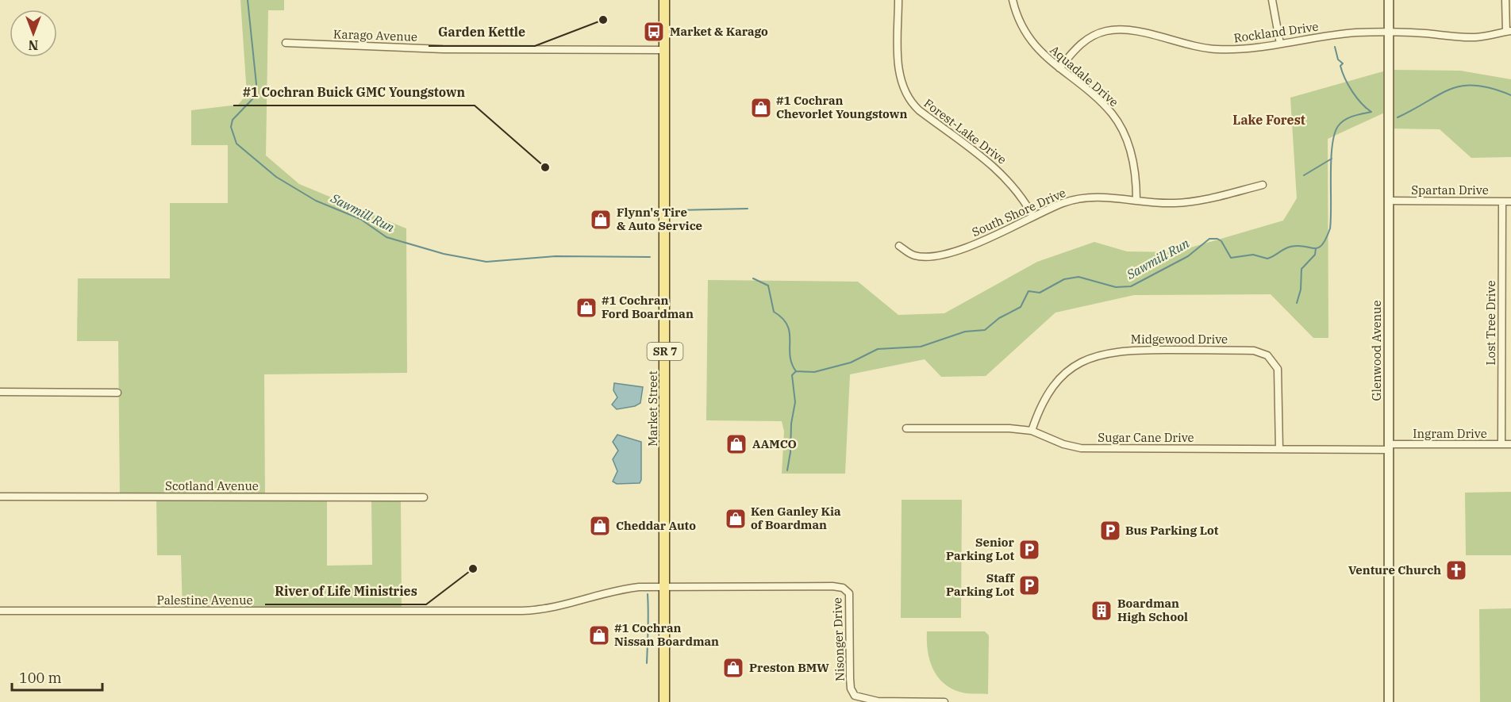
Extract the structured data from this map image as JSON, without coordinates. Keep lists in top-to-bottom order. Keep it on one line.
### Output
{"streets":{"main road":["SR 7","Market Street"],"street":["Rockland Drive","Karago Avenue","Aquadale Drive","Forest-Lake Drive","Spartan Drive","South Shore Drive","Lost Tree Drive","Midgewood Drive","Glenwood Avenue","Ingram Drive","Sugar Cane Drive","Scotland Avenue","Palestine Avenue","Nisonger Drive"]},"crossings":[["Rockland Drive","Aquadale Drive"],["Rockland Drive","Glenwood Avenue"],["Karago Avenue","Market Street"],["Aquadale Drive","South Shore Drive"],["Forest-Lake Drive","South Shore Drive"],["Spartan Drive","Lost Tree Drive"],["Spartan Drive","Glenwood Avenue"],["Lost Tree Drive","Ingram Drive"],["Midgewood Drive","Sugar Cane Drive"],["Glenwood Avenue","Ingram Drive"],["Glenwood Avenue","Sugar Cane Drive"],["Market Street","Palestine Avenue"],["Market Street","Nisonger Drive"],["Ingram Drive","Sugar Cane Drive"],["Palestine Avenue","Nisonger Drive"]],"districts":["Lake Forest"],"water":["Sawmill Run"],"places":{"other":["Garden Kettle","#1 Cochran Buick GMC Youngstown","River of Life Ministries"],"bus stop":["Market & Karago"],"shop":["#1 Cochran Chevorlet Youngstown","Flynn's Tire & Auto Service","#1 Cochran Ford Boardman","AAMCO","Ken Ganley Kia of Boardman","Cheddar Auto","#1 Cochran Nissan Boardman","Preston BMW"],"parking":["Bus Parking Lot","Senior Parking Lot","Staff Parking Lot"],"church":["Venture Church"],"building":["Boardman High School"]},"scale_bar":"100 m","north":"bottom"}
